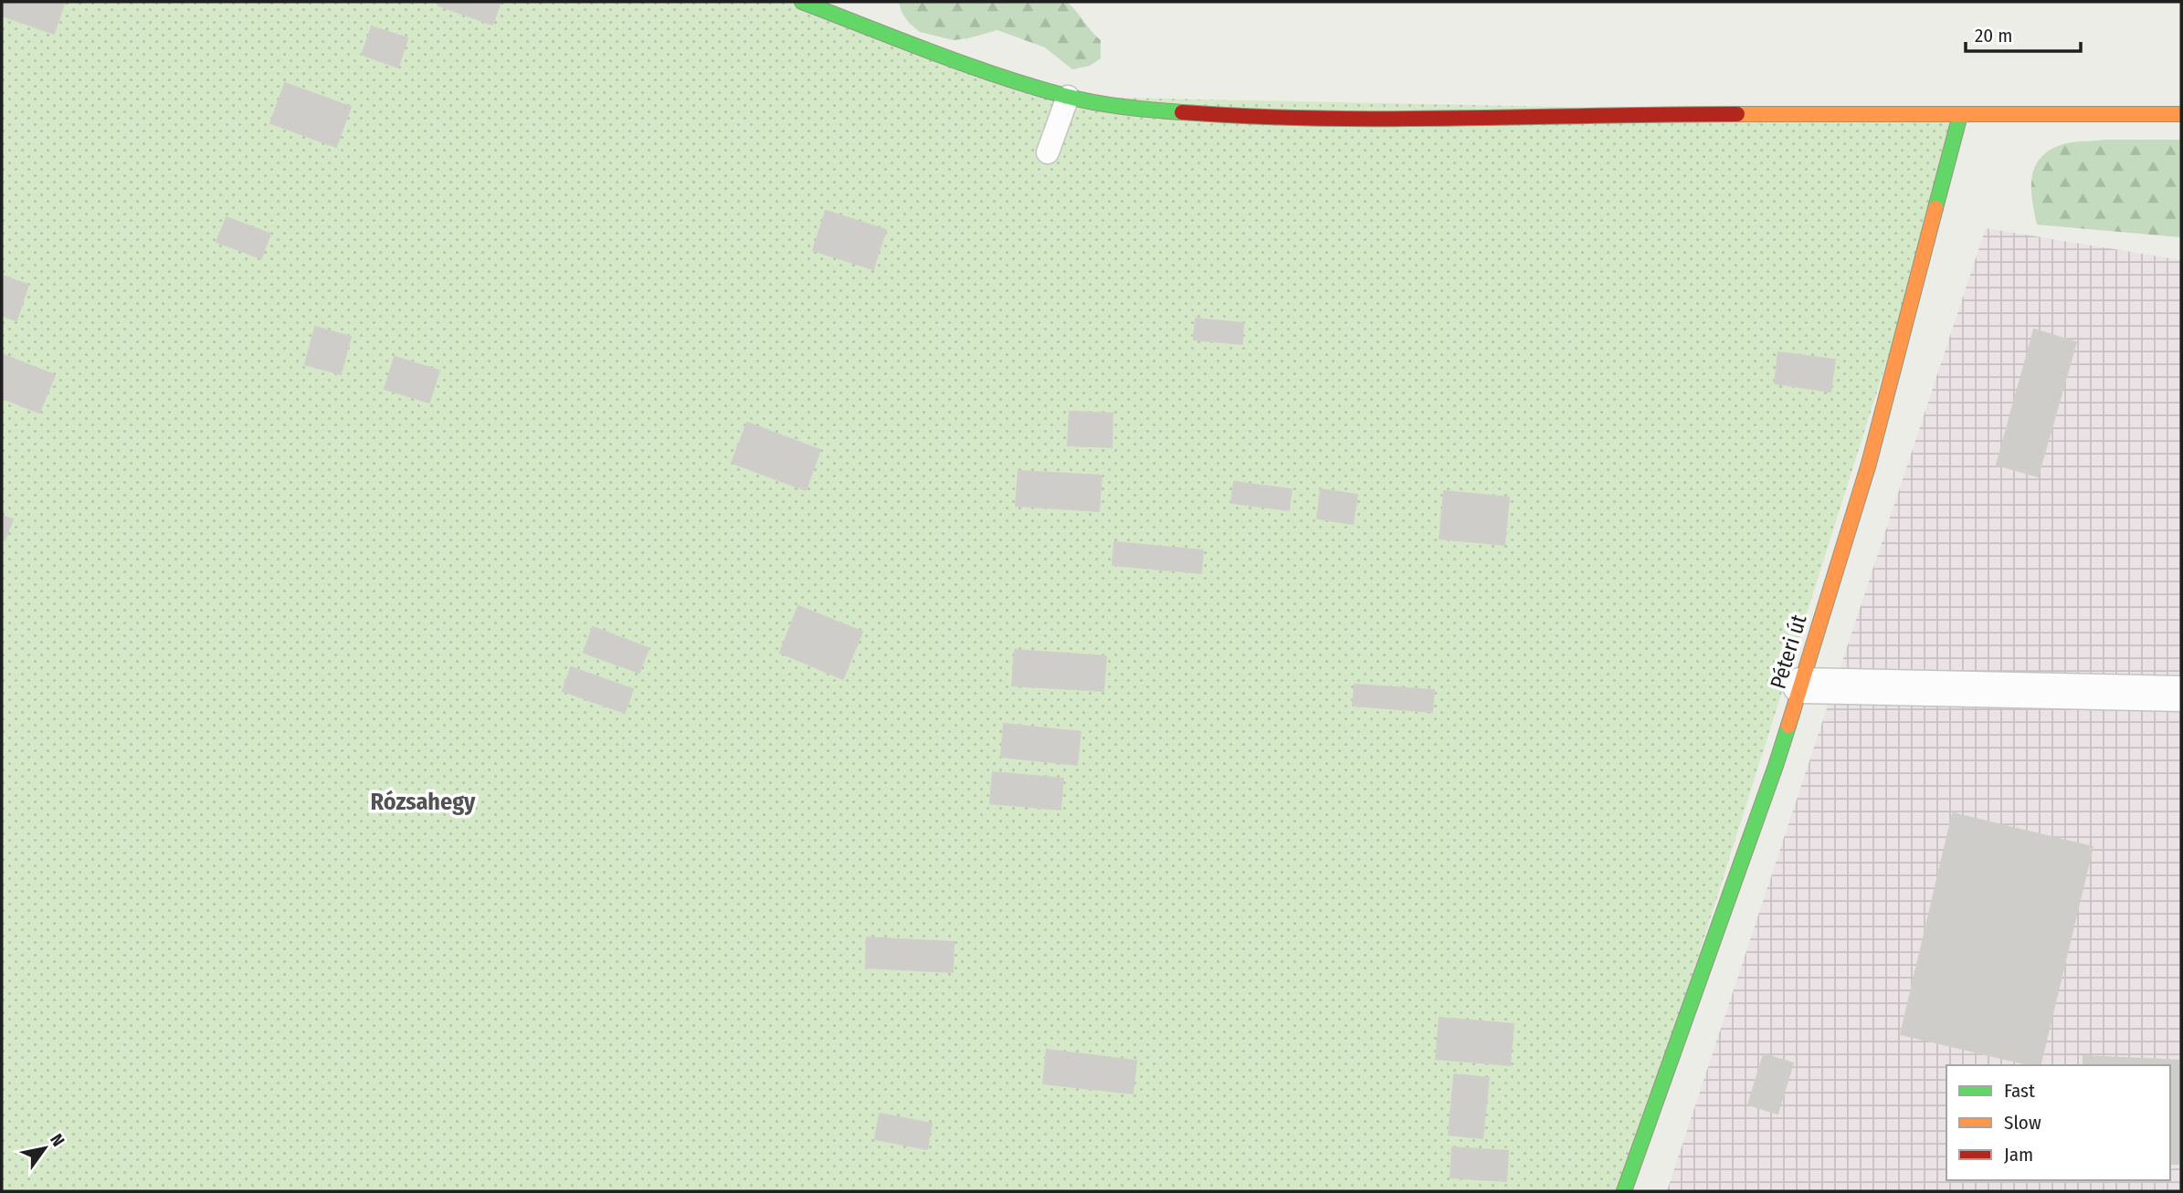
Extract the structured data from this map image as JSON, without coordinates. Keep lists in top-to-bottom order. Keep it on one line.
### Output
{"streets":{"main road":["Péteri út"]},"districts":["Rózsahegy"],"legend":["Fast","Slow","Jam"],"scale_bar":"20 m","north":"top right"}
